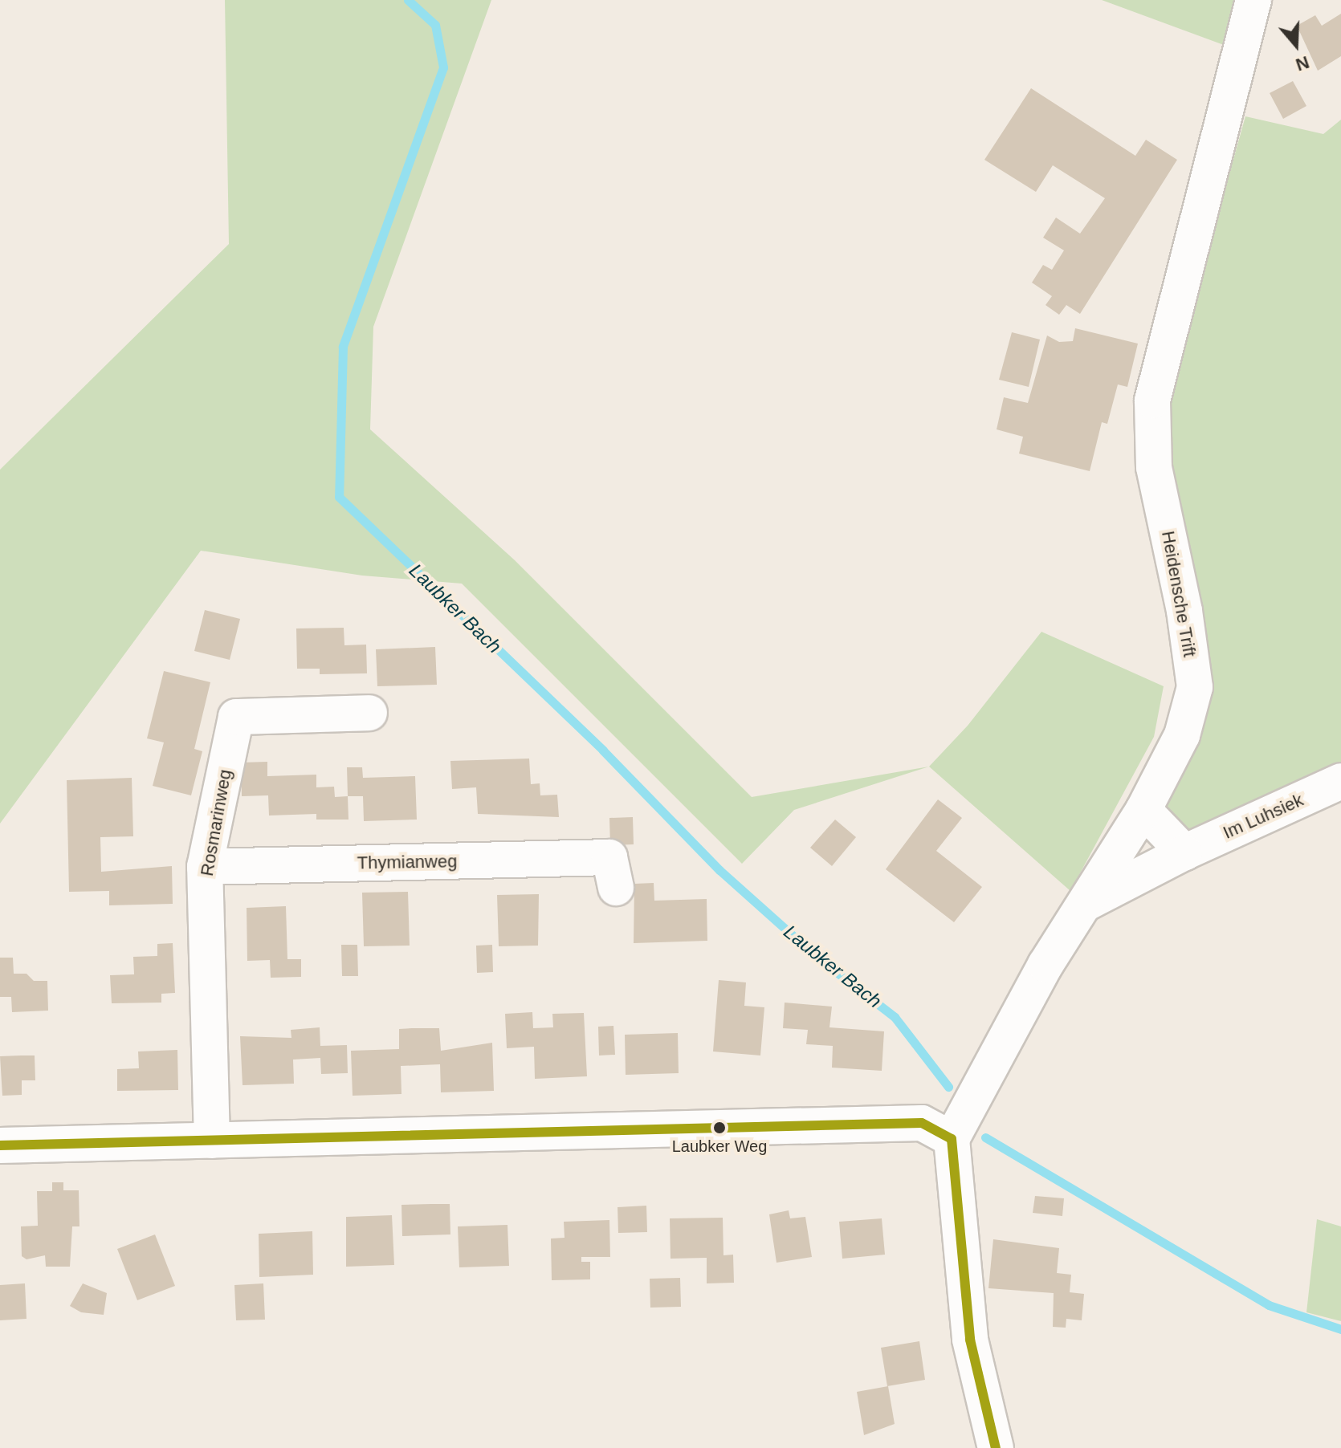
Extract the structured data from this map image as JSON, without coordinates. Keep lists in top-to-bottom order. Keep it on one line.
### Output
{"streets":{"street":["Heidensche Trift","Im Luhsiek","Rosmarinweg","Thymianweg"]},"crossings":[["Heidensche Trift","Im Luhsiek"],["Rosmarinweg","Thymianweg"]],"water":["Laubker Bach"],"places":["Laubker Weg"],"north":"bottom"}
